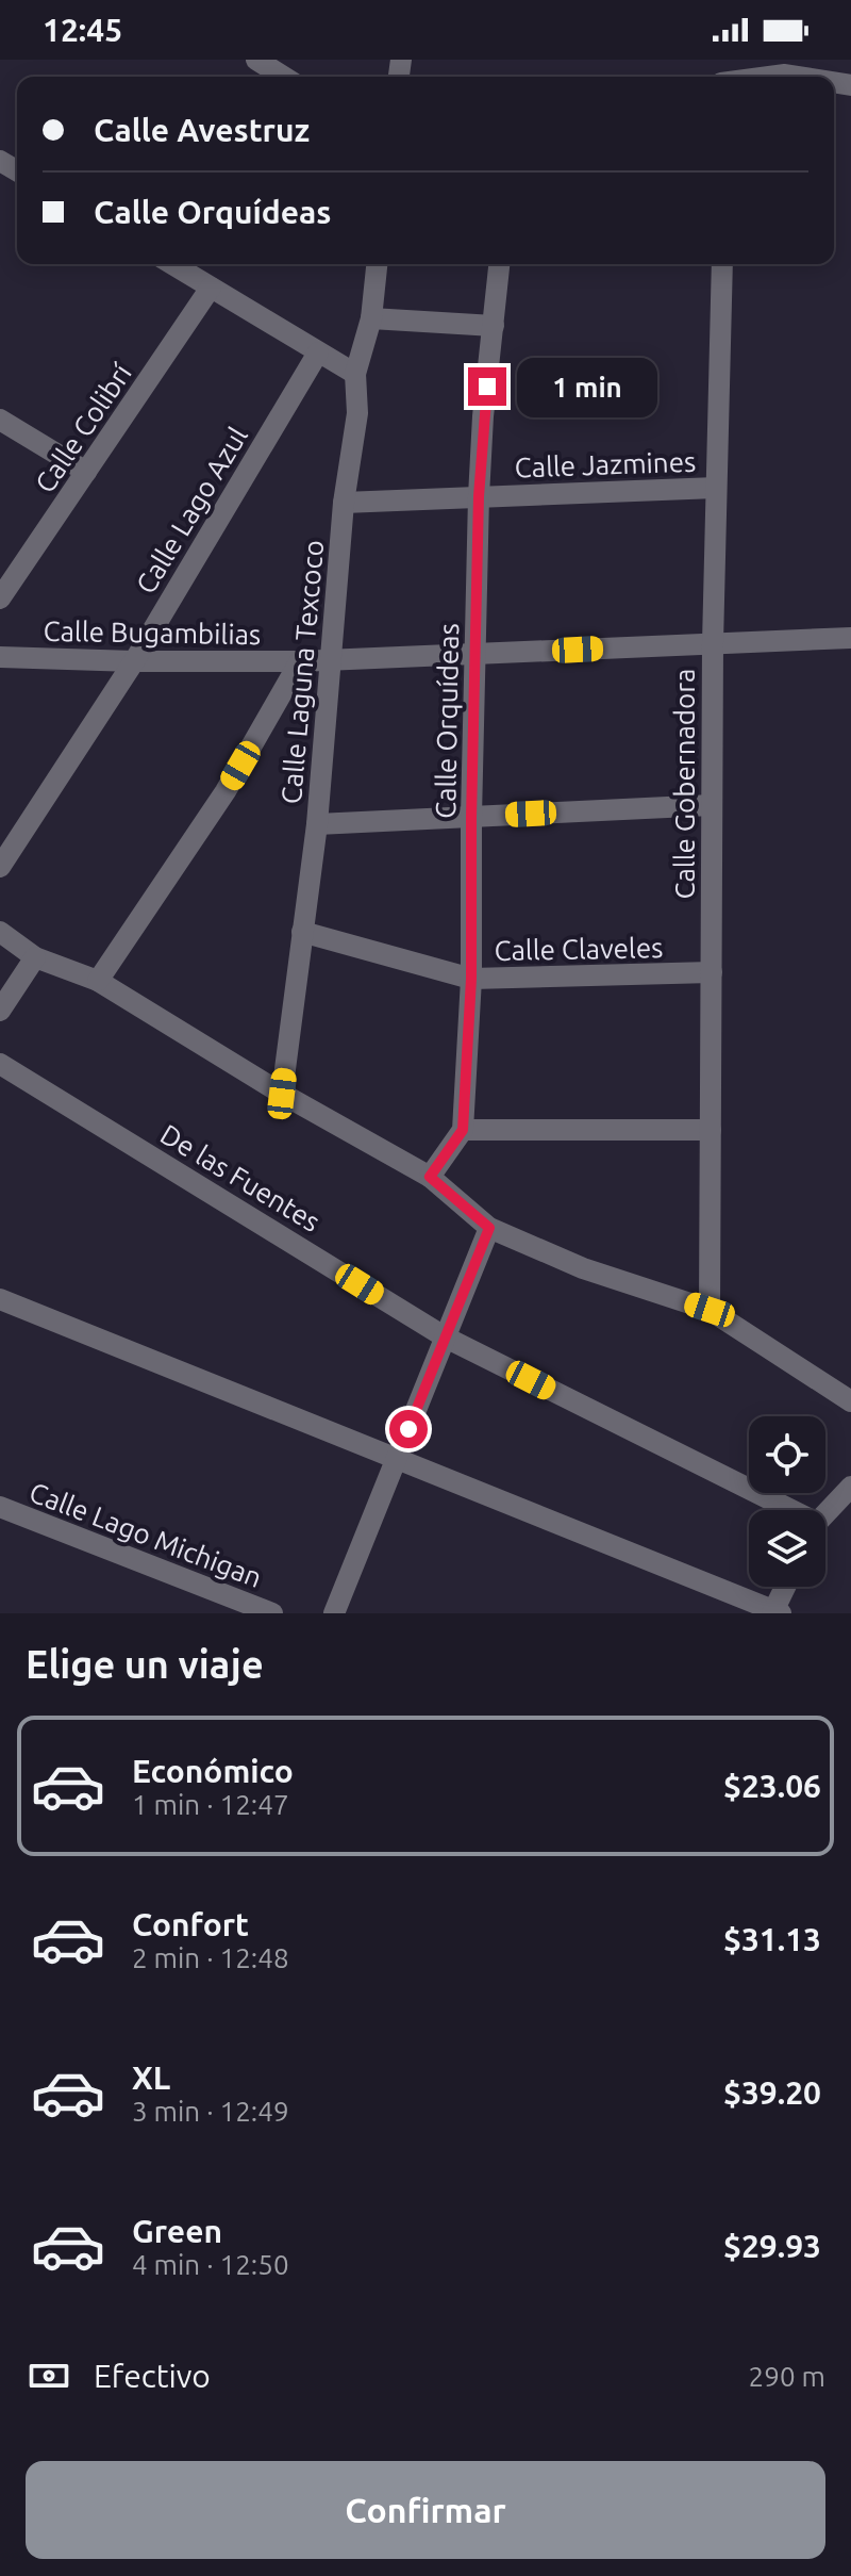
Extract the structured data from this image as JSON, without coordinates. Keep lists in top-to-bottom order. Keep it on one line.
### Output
{"streets":{"street":["Calle Colibrí","Calle Jazmines","Calle Lago Azul","Calle Bugambilias","Calle Laguna Texcoco","Calle Orquídeas","Calle Gobernadora","Calle Claveles","De las Fuentes","Calle Lago Michigan"]},"crossings":[["Calle Jazmines","Calle Laguna Texcoco"],["Calle Jazmines","Calle Orquídeas"],["Calle Jazmines","Calle Gobernadora"],["Calle Lago Azul","Calle Bugambilias"],["Calle Bugambilias","Calle Laguna Texcoco"],["Calle Bugambilias","Calle Orquídeas"],["Calle Bugambilias","Calle Gobernadora"],["Calle Laguna Texcoco","Calle Claveles"],["Calle Orquídeas","Calle Claveles"],["Calle Gobernadora","Calle Claveles"]],"page":{"status":"12:45","banner":["Calle Avestruz","Calle Orquídeas"],"bubble":"1 min","heading":"Elige un viaje","list":[{"name":"Económico","note":"1 min · 12:47","value":"$23.06"},{"name":"Confort","note":"2 min · 12:48","value":"$31.13"},{"name":"XL","note":"3 min · 12:49","value":"$39.20"},{"name":"Green","note":"4 min · 12:50","value":"$29.93"}],"pay":["Efectivo","290 m"],"buttons":"Confirmar"}}
